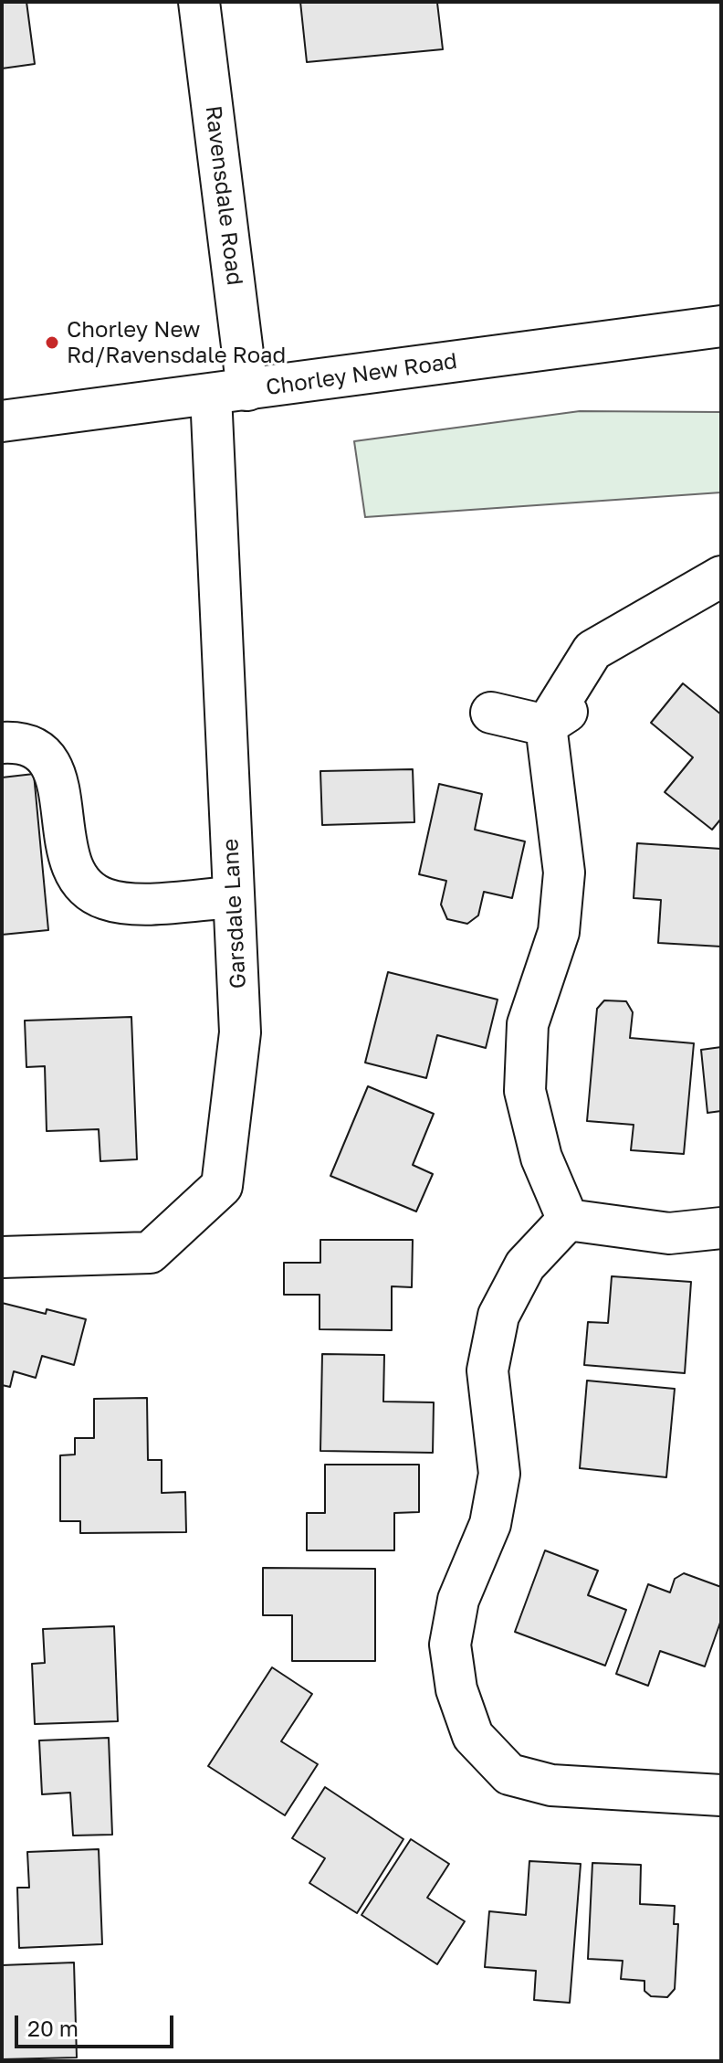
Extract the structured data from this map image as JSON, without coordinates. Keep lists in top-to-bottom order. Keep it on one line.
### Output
{"streets":{"main road":["Ravensdale Road","Chorley New Road","Garsdale Lane"]},"crossings":[["Ravensdale Road","Chorley New Road"],["Ravensdale Road","Garsdale Lane"],["Chorley New Road","Garsdale Lane"]],"places":["Chorley New Rd/Ravensdale Road"],"scale_bar":"20 m"}
